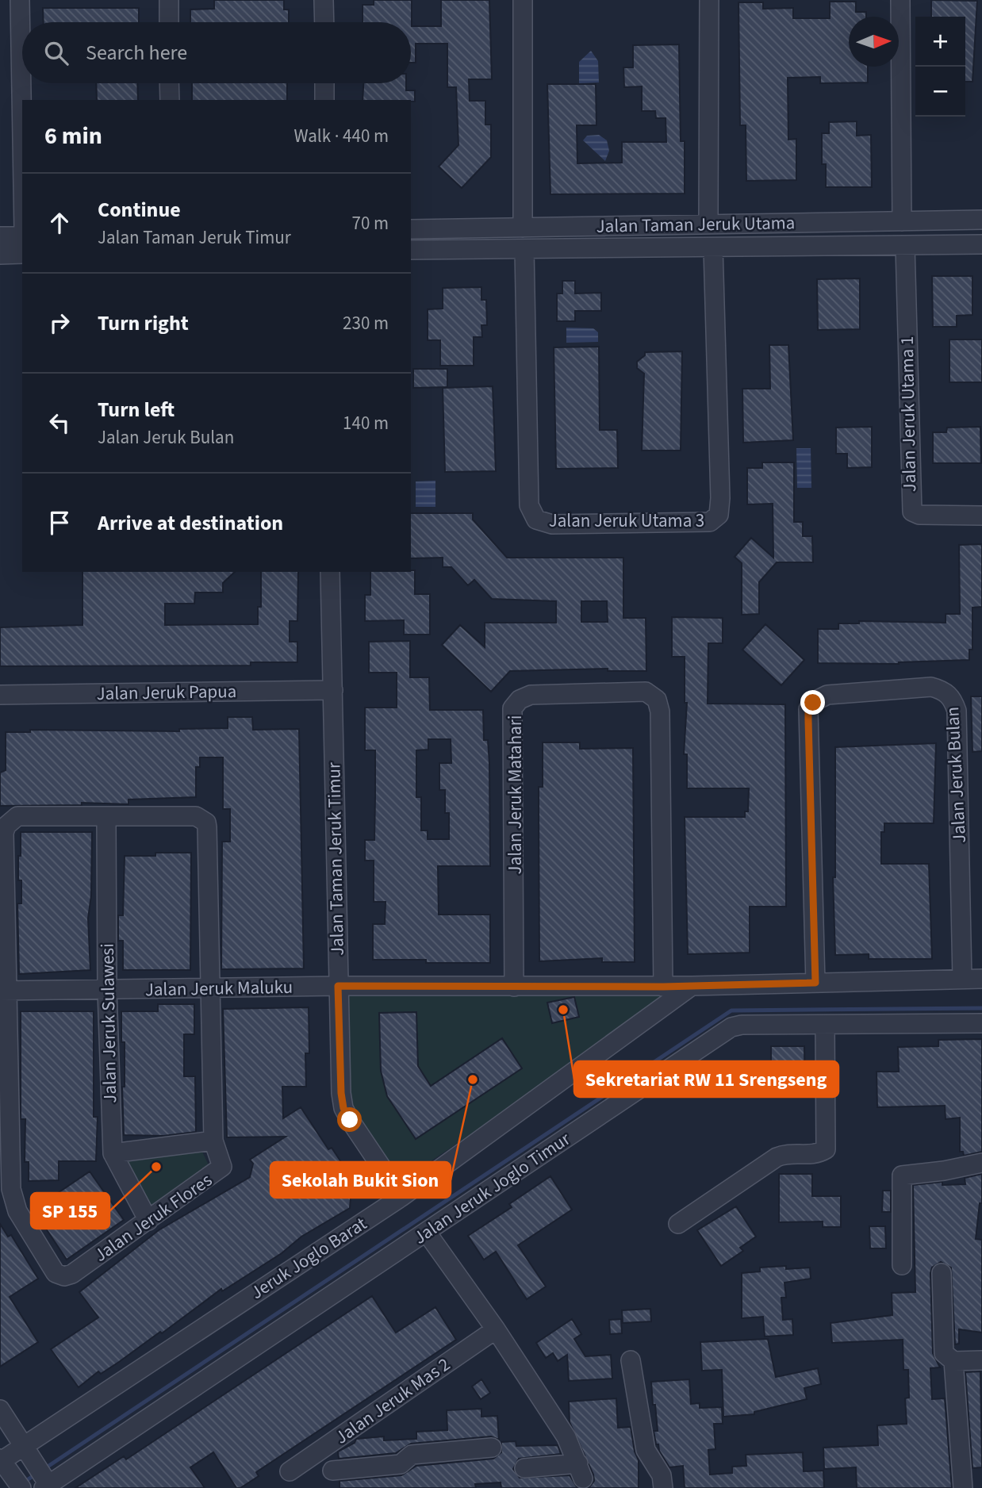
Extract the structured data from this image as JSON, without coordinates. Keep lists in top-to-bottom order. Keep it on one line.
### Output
{"streets":{"street":["Jalan Taman Jeruk Utama","Jalan Jeruk Utama 1","Jalan Jeruk Utama 3","Jalan Jeruk Papua","Jalan Jeruk Bulan","Jalan Jeruk Matahari","Jalan Taman Jeruk Timur","Jalan Jeruk Maluku","Jalan Jeruk Sulawesi","Jalan Jeruk Joglo Timur","Jalan Jeruk Flores","Jeruk Joglo Barat","Jalan Jeruk Mas 2"]},"crossings":[["Jalan Taman Jeruk Utama","Jalan Jeruk Utama 1"],["Jalan Taman Jeruk Utama","Jalan Jeruk Utama 3"],["Jalan Jeruk Papua","Jalan Taman Jeruk Timur"],["Jalan Jeruk Bulan","Jalan Jeruk Maluku"],["Jalan Jeruk Matahari","Jalan Jeruk Maluku"],["Jalan Taman Jeruk Timur","Jalan Jeruk Maluku"],["Jalan Taman Jeruk Timur","Jeruk Joglo Barat"],["Jalan Jeruk Maluku","Jalan Jeruk Sulawesi"],["Jalan Jeruk Maluku","Jalan Jeruk Flores"],["Jalan Jeruk Maluku","Jeruk Joglo Barat"],["Jalan Jeruk Sulawesi","Jalan Jeruk Flores"]],"places":["Sekretariat RW 11 Srengseng","Sekolah Bukit Sion","SP 155"],"north":"right","page":{"map_buttons":["+","−"],"search":"Search here","heading":["6 min","Walk · 440 m"],"list":[["Continue","Jalan Taman Jeruk Timur","70 m"],["Turn right","230 m"],["Turn left","Jalan Jeruk Bulan","140 m"],"Arrive at destination"]}}
